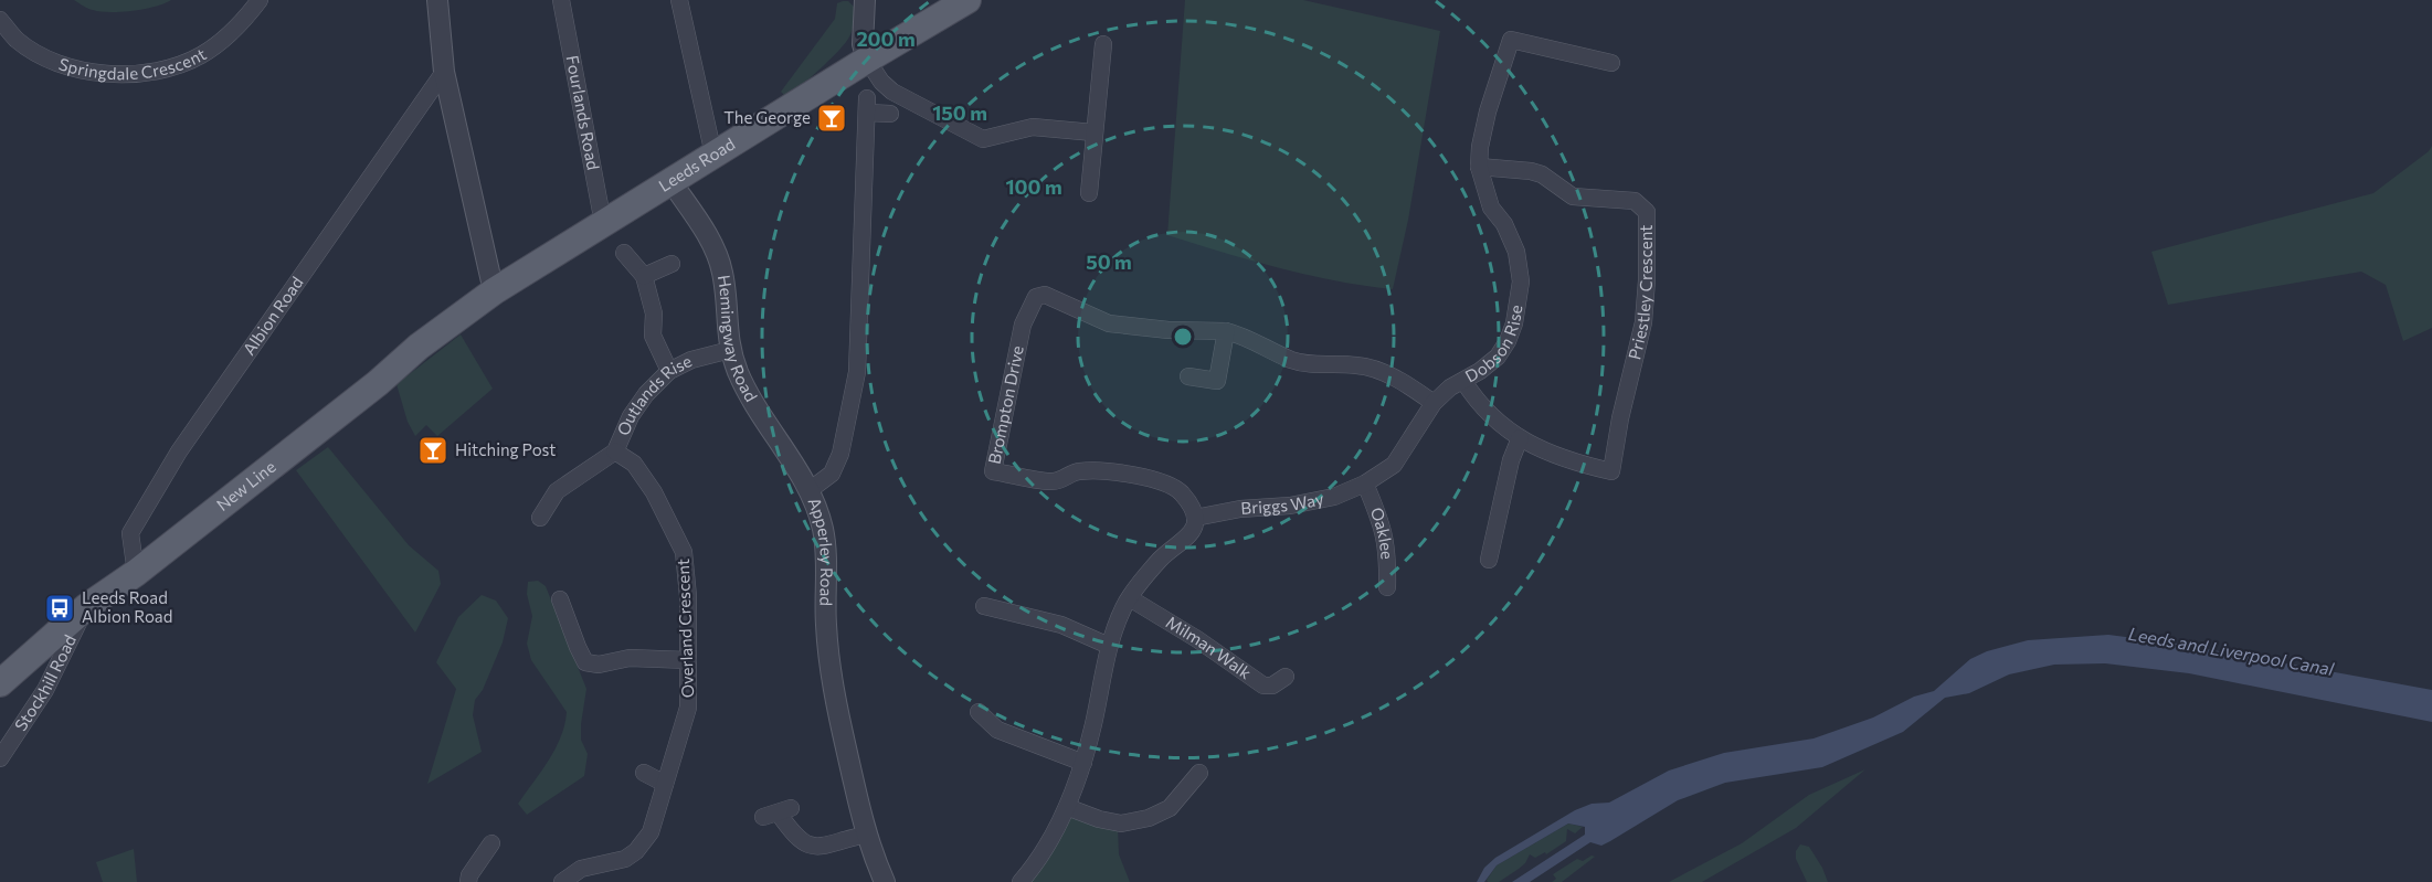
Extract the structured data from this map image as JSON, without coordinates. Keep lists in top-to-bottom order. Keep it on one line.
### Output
{"streets":{"main road":["Leeds Road","New Line"],"street":["Springdale Crescent","Fourlands Road","Priestley Crescent","Albion Road","Hemingway Road","Dobson Rise","Outlands Rise","Brompton Drive","Briggs Way","Oaklee","Apperley Road","Overland Crescent","Milman Walk","Stockhill Road"]},"crossings":[["Fourlands Road","Leeds Road"],["Leeds Road","Hemingway Road"],["Leeds Road","New Line"],["Priestley Crescent","Dobson Rise"],["Albion Road","New Line"],["Hemingway Road","Outlands Rise"],["Hemingway Road","Apperley Road"],["Dobson Rise","Briggs Way"],["Dobson Rise","Oaklee"],["Outlands Rise","Overland Crescent"],["Brompton Drive","Briggs Way"],["New Line","Stockhill Road"],["Briggs Way","Oaklee"]],"water":["Leeds and Liverpool Canal"],"places":{"bar":["The George","Hitching Post"],"bus stop":["Leeds Road Albion Road"]},"rings":["200 m","150 m","100 m","50 m"]}
